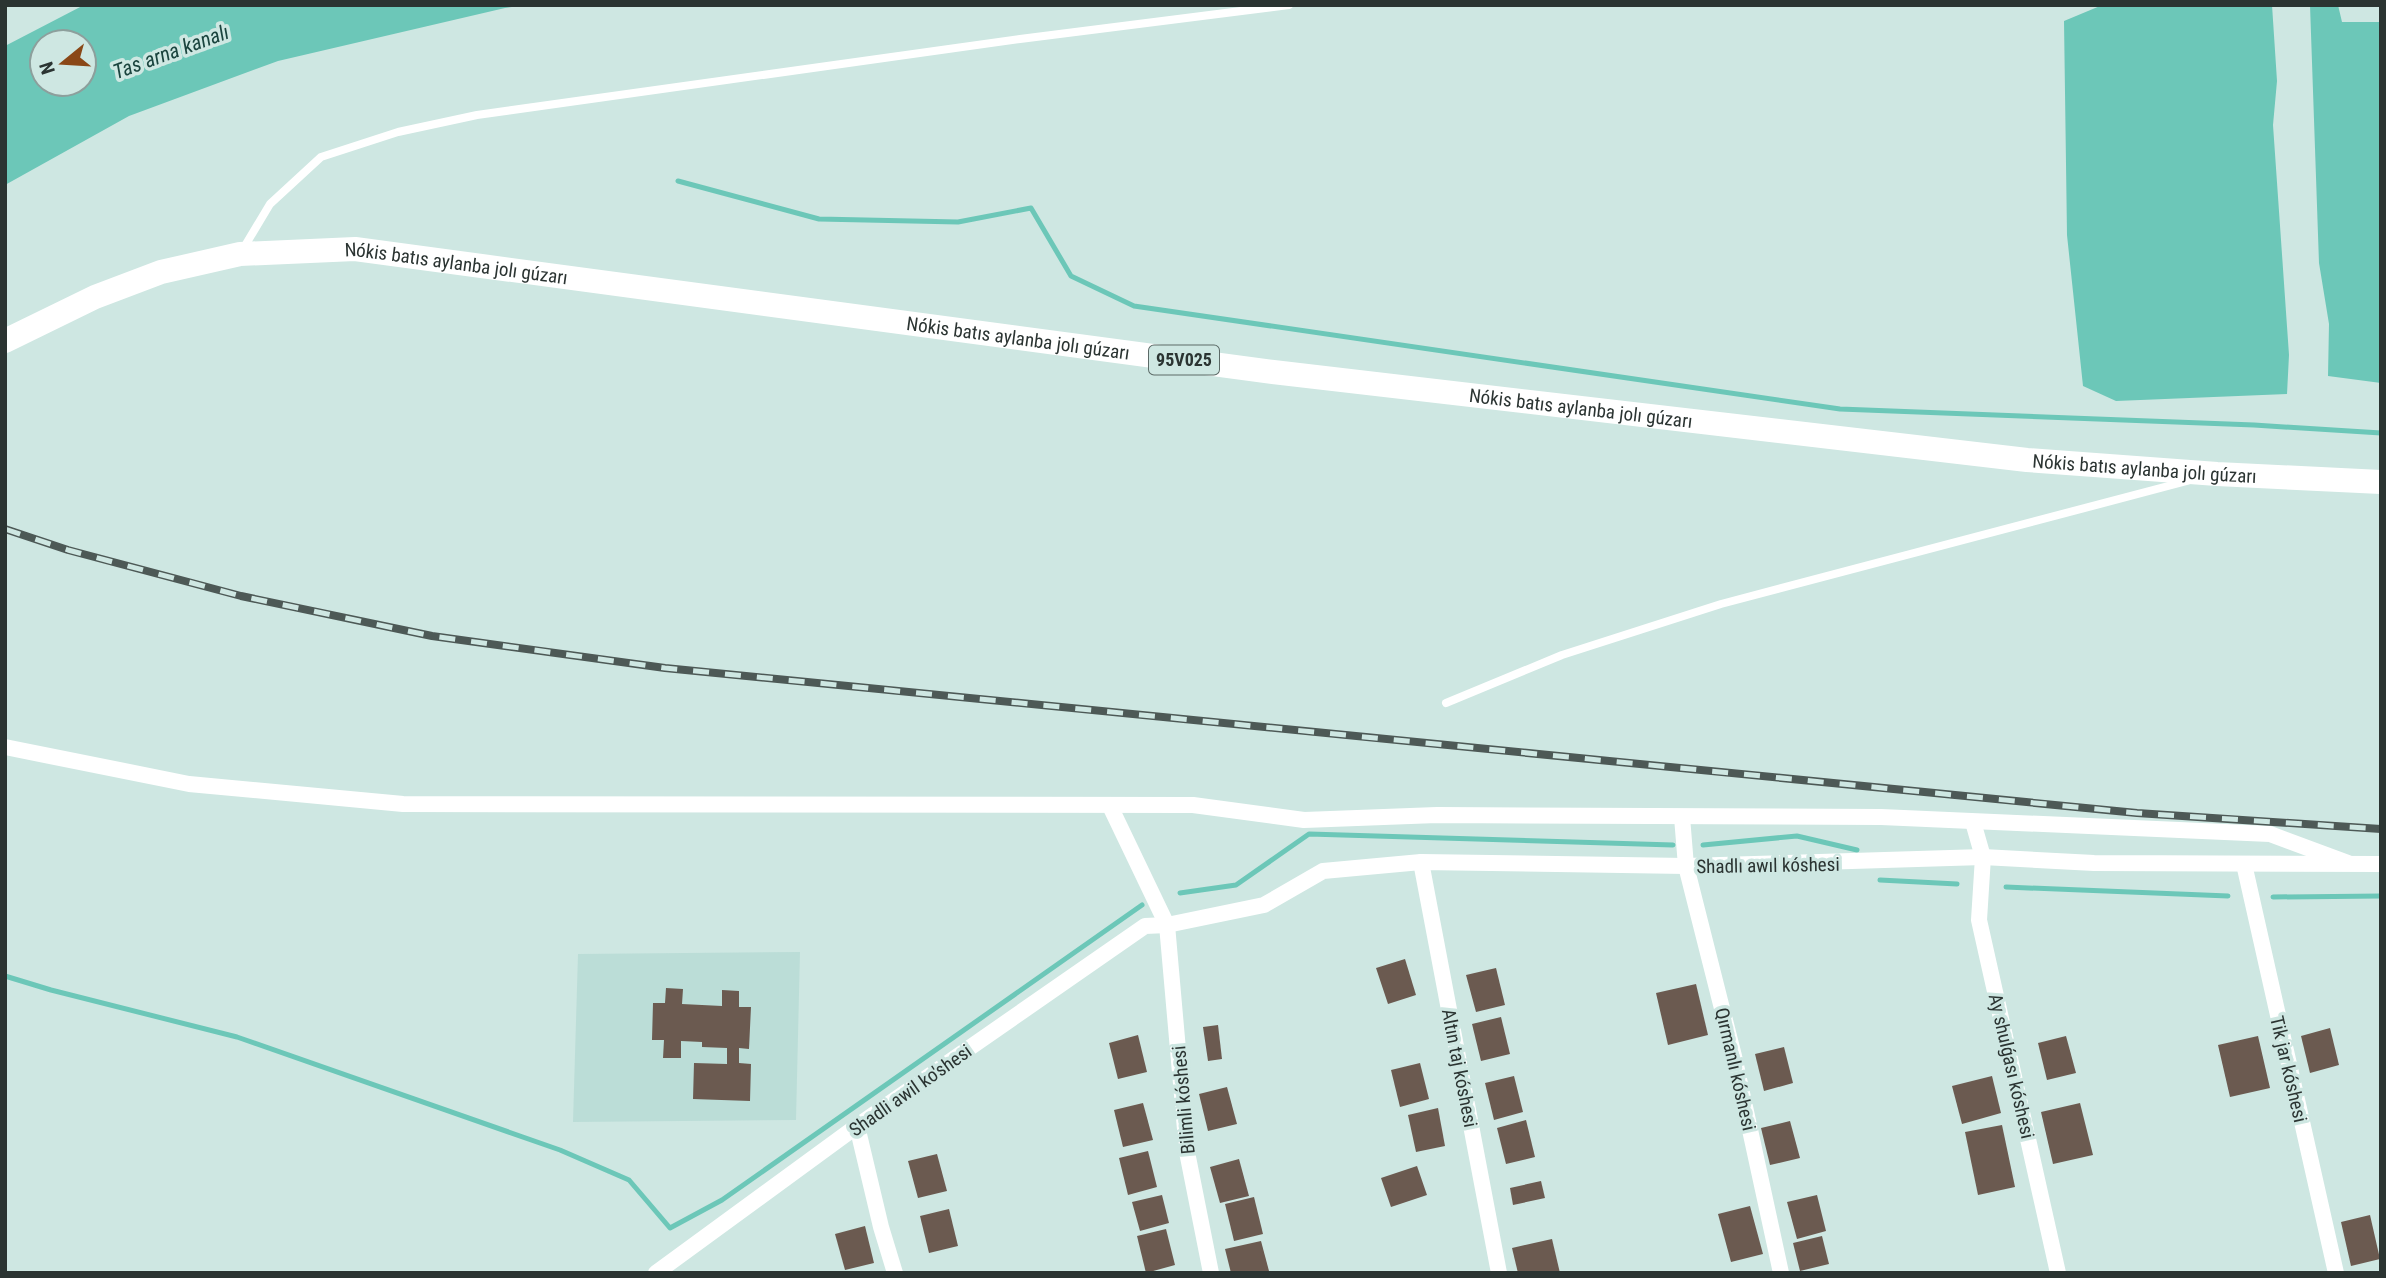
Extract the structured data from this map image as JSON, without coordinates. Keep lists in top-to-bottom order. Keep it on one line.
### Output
{"streets":{"main road":["Nókis batıs aylanba jolı gúzarı","95V025"],"street":["Shadlı awıl kóshesi","Ay shulǵası kóshesi","Altın taj kóshesi","Qırmanlı kóshesi","Tik jar kóshesi","Shadli awil ko'shesi","Bilimli kóshesi"]},"crossings":[["Shadlı awıl kóshesi","Ay shulǵası kóshesi"],["Shadlı awıl kóshesi","Altın taj kóshesi"],["Shadlı awıl kóshesi","Qırmanlı kóshesi"],["Shadlı awıl kóshesi","Tik jar kóshesi"],["Shadlı awıl kóshesi","Shadli awil ko'shesi"],["Shadlı awıl kóshesi","Bilimli kóshesi"],["Shadli awil ko'shesi","Bilimli kóshesi"]],"water":["Tas arna kanalı"],"north":"left"}
